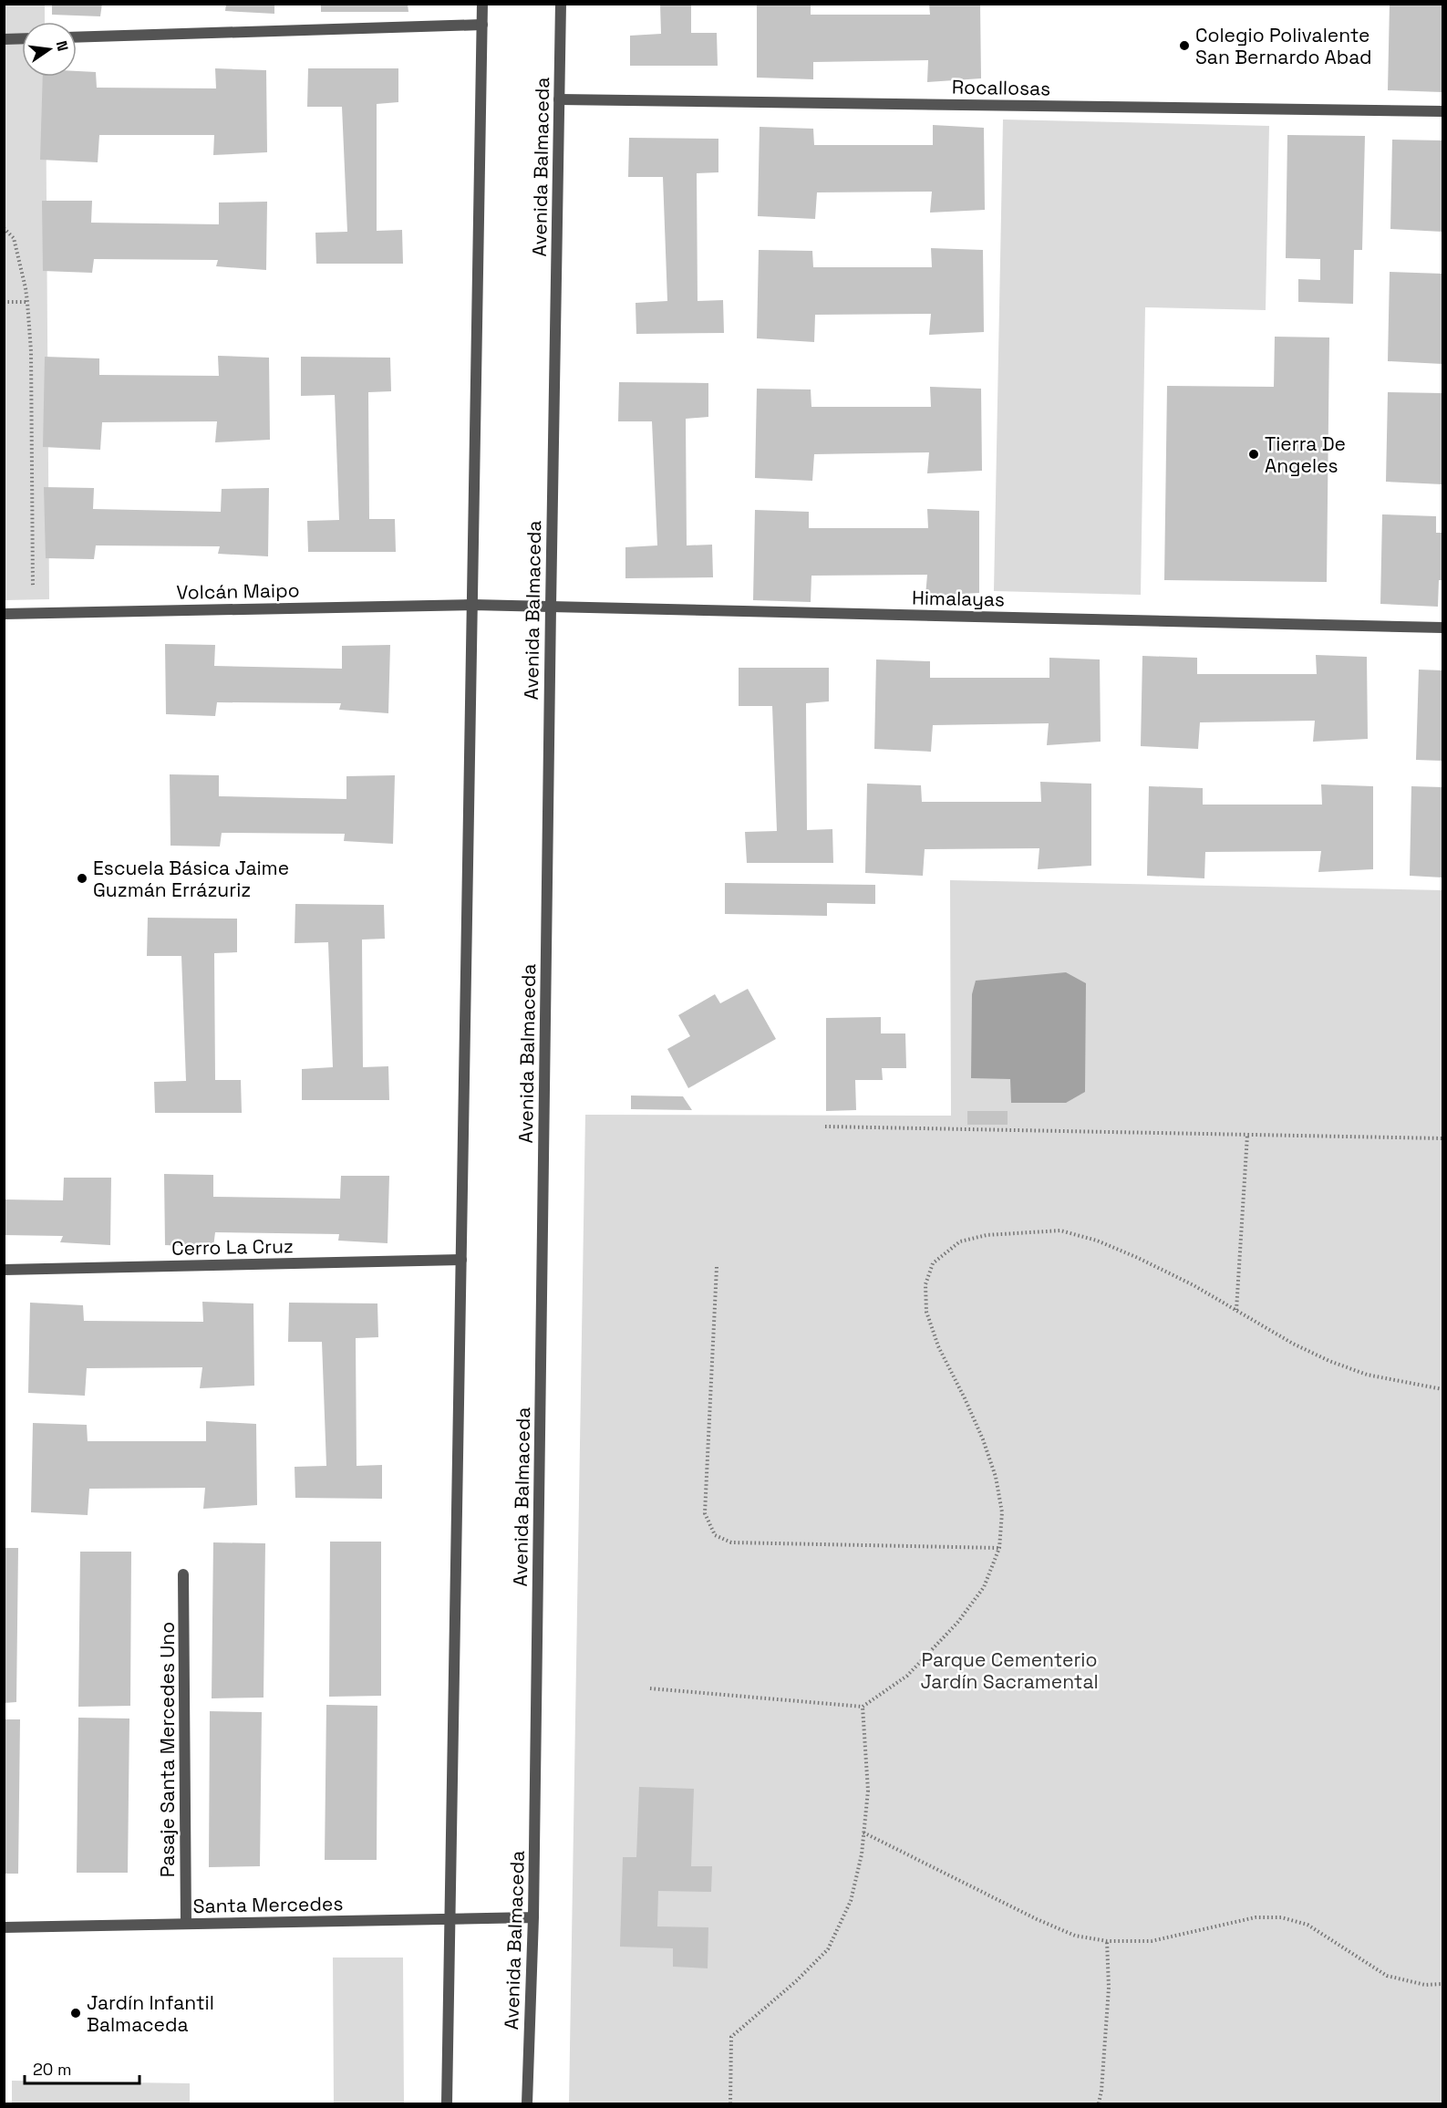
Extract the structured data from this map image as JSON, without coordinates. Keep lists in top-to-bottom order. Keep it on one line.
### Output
{"streets":{"street":["Rocallosas","Avenida Balmaceda","Volcán Maipo","Himalayas","Cerro La Cruz","Pasaje Santa Mercedes Uno","Santa Mercedes"]},"crossings":[["Rocallosas","Avenida Balmaceda"],["Avenida Balmaceda","Himalayas"],["Avenida Balmaceda","Santa Mercedes"],["Volcán Maipo","Himalayas"],["Pasaje Santa Mercedes Uno","Santa Mercedes"]],"parks":["Parque Cementerio Jardín Sacramental"],"places":["Colegio Polivalente San Bernardo Abad","Tierra De Angeles","Escuela Básica Jaime Guzmán Errázuriz","Jardín Infantil Balmaceda"],"scale_bar":"20 m","north":"right"}
